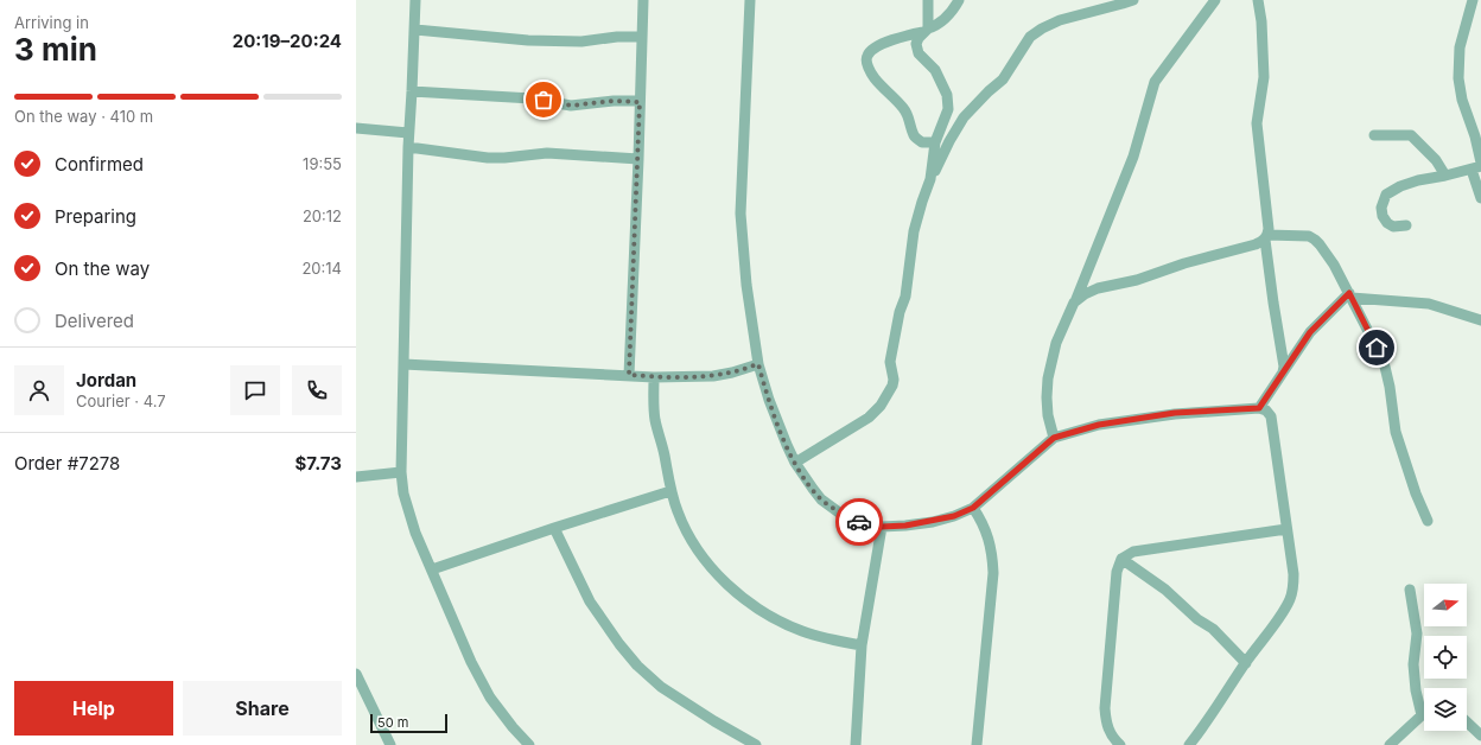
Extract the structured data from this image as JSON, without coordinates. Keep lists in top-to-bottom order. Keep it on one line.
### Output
{"scale_bar":"50 m","north":"right","page":{"heading":["3 min","Arriving in","20:19–20:24"],"panel":["Jordan","Courier · 4.7","Order #7278","$7.73"],"bar":"On the way · 410 m","list":[["Confirmed","19:55"],["Preparing","20:12"],["On the way","20:14"],"Delivered"],"buttons":["Help","Share"],"scale":"50 m"}}
